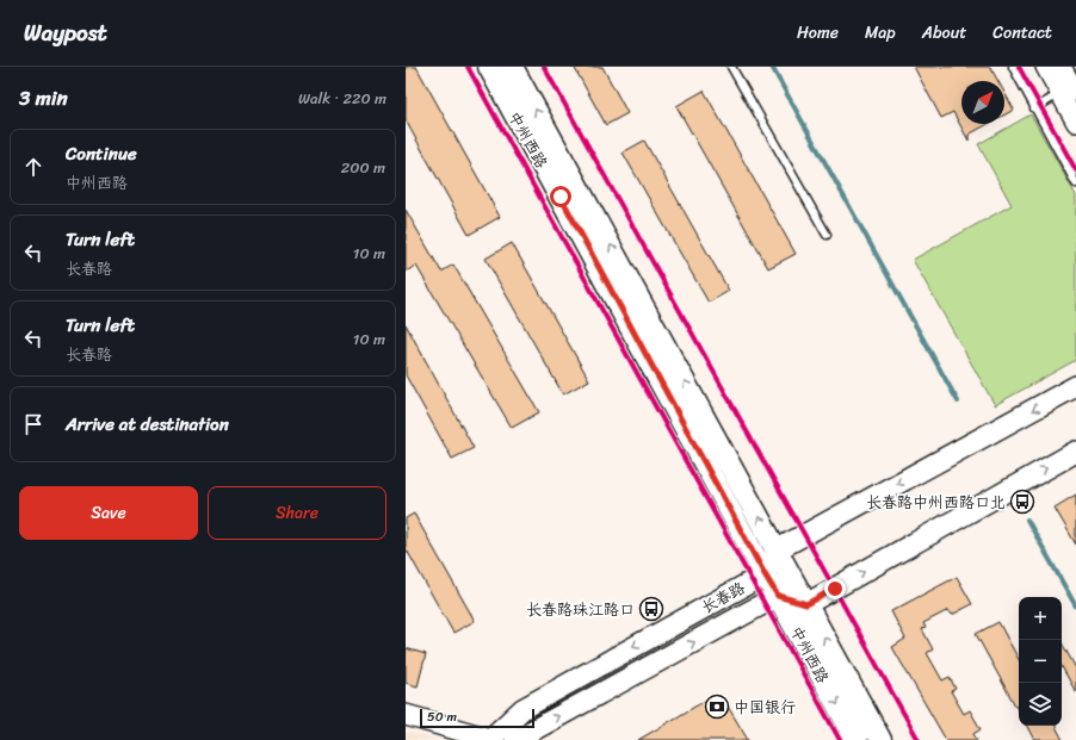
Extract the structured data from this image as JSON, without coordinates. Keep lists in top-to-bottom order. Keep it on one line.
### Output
{"streets":{"main road":["中州西路","长春路"]},"crossings":[["中州西路","长春路"]],"places":{"bus stop":["长春路中州西路口北","长春路珠江路口"],"bank":["中国银行"]},"scale_bar":"50 m","north":"top right","page":{"header":"Waypost","nav":["Home","Map","About","Contact"],"heading":["3 min","Walk · 220 m"],"list":[["Continue","中州西路","200 m"],["Turn left","长春路","10 m"],["Turn left","长春路","10 m"],"Arrive at destination"],"buttons":["Save","Share"],"map_buttons":["+","−"],"scale":"50 m"}}
